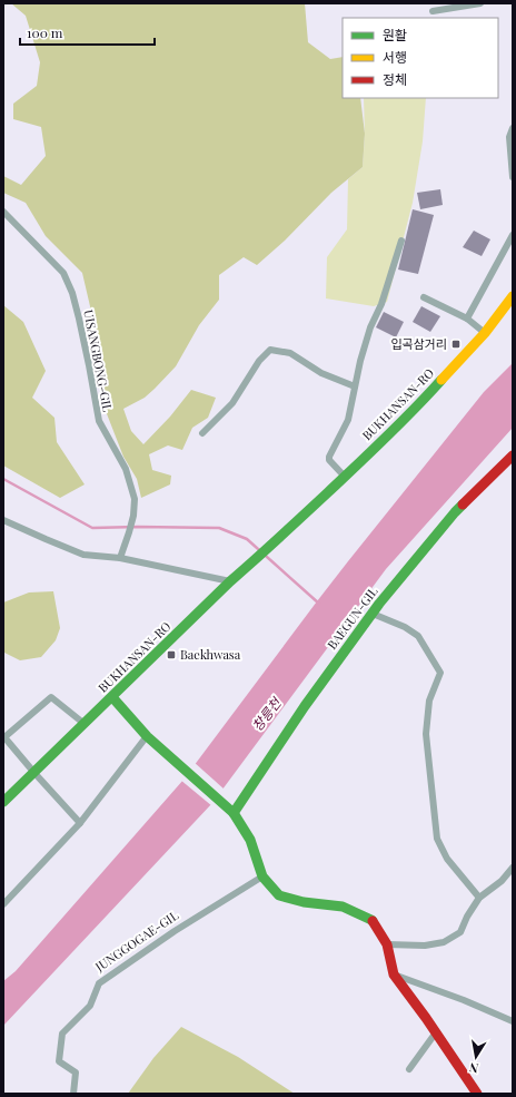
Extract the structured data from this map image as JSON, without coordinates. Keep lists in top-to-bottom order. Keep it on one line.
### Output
{"streets":{"street":["UISANGBONG-GIL","BUKHANSAN-RO","BAEGUN-GIL","JUNGGOGAE-GIL"]},"water":["창릉천"],"places":{"transit":["입곡삼거리","Baekhwasa"]},"legend":["원활","서행","정체"],"scale_bar":"100 m","north":"bottom"}
